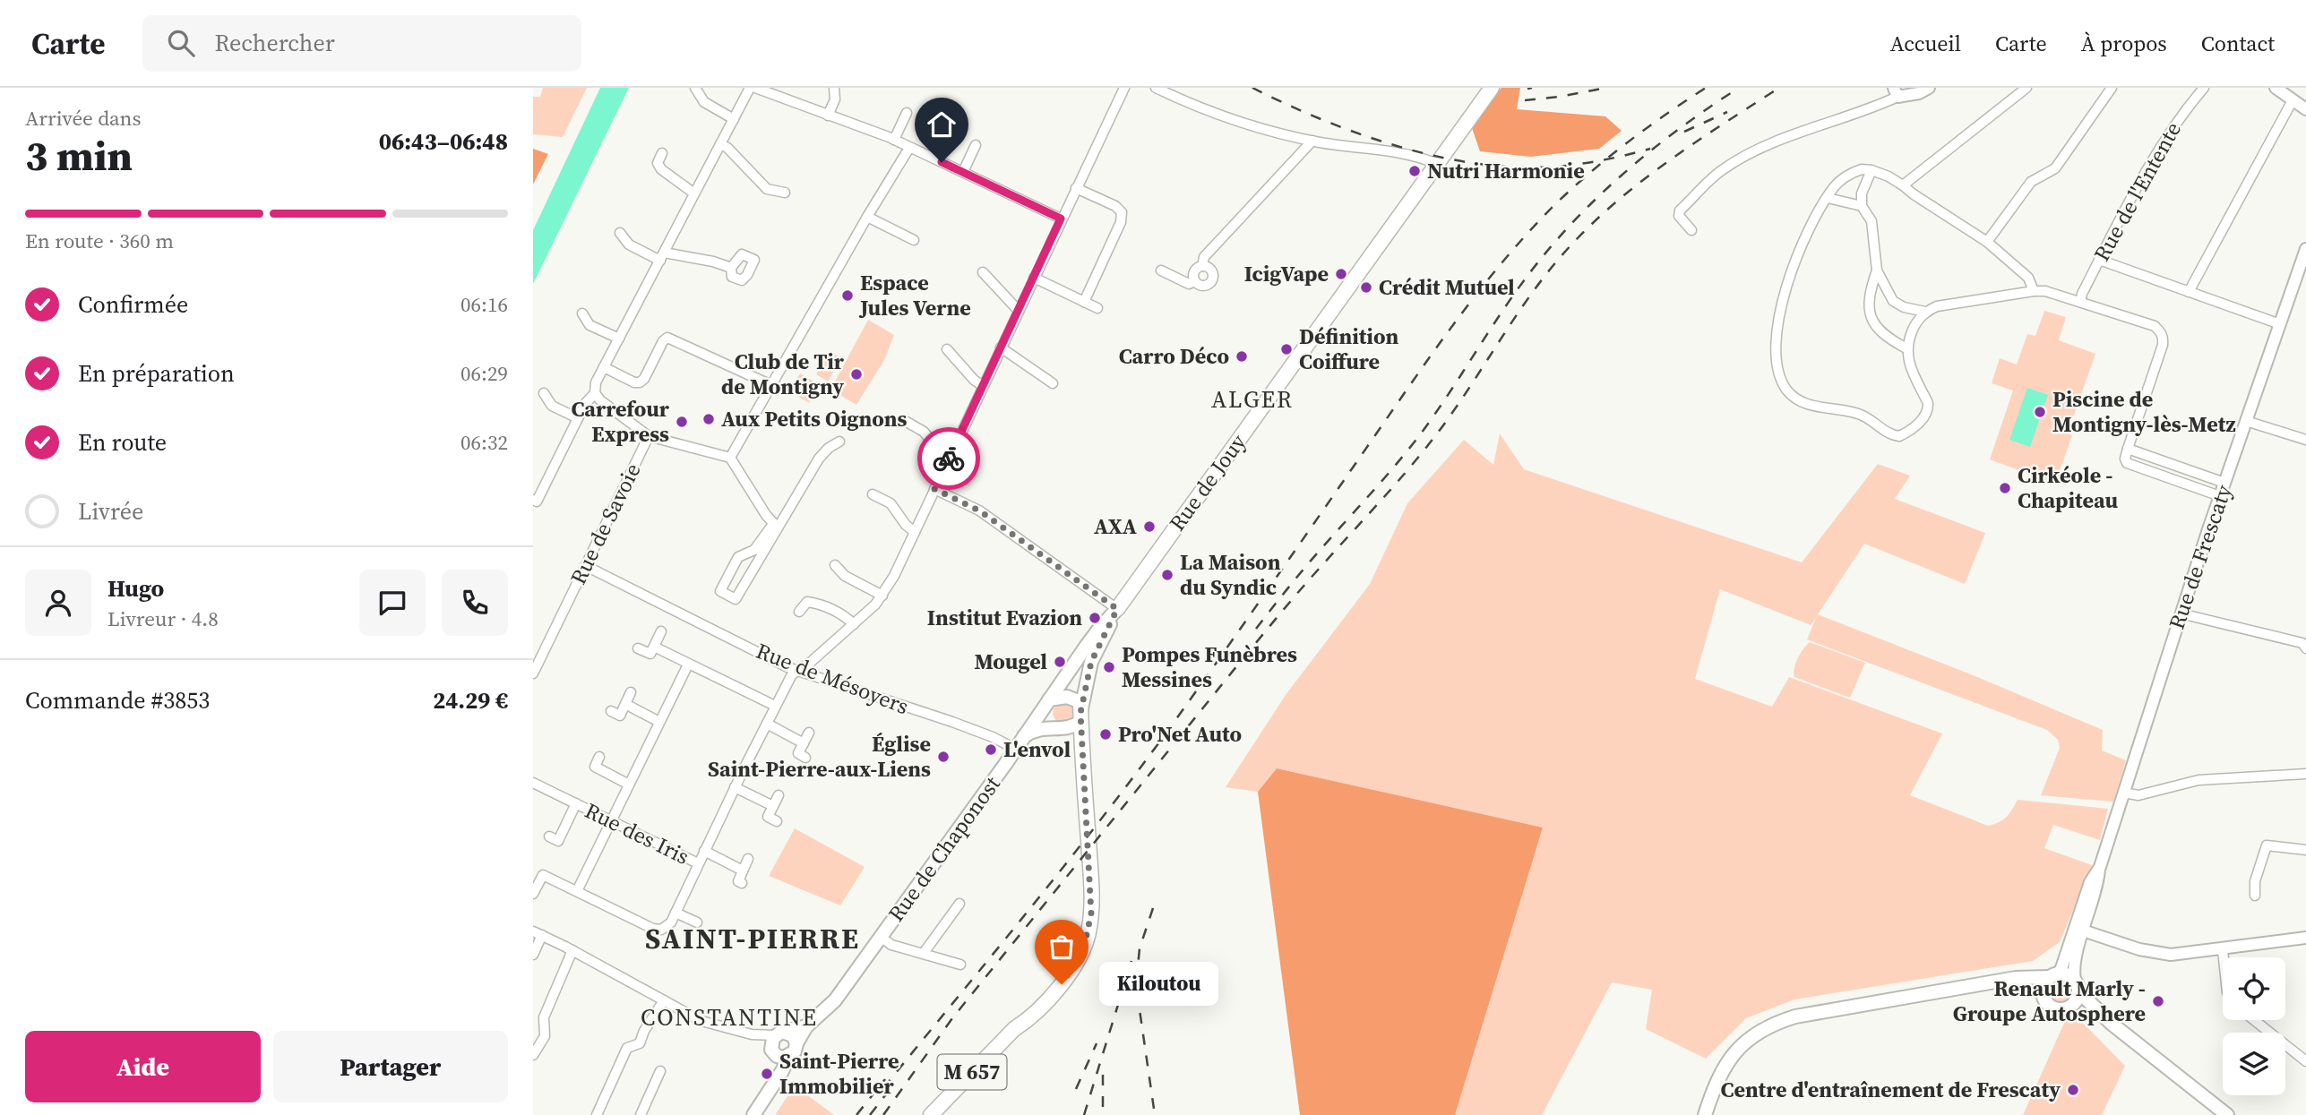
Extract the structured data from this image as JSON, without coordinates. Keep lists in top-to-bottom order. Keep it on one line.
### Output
{"streets":{"main road":["Rue de Jouy","Rue de Chaponost","M 657"],"street":["Rue de l'Entente","Rue de Savoie","Rue de Frescaty","Rue de Mésoyers","Rue des Iris"]},"crossings":[["Rue de Jouy","Rue de Chaponost"],["Rue de Savoie","Rue de Mésoyers"],["Rue de Mésoyers","Rue de Chaponost"]],"districts":["ALGER","SAINT-PIERRE","CONSTANTINE"],"places":["Nutri Harmonie","IcigVape","Crédit Mutuel","Espace Jules Verne","Définition Coiffure","Carro Déco","Club de Tir de Montigny","Piscine de Montigny-lès-Metz","Aux Petits Oignons","Carrefour Express","Cirkéole - Chapiteau","AXA","La Maison du Syndic","Institut Evazion","Mougel","Pompes Funèbres Messines","Pro'Net Auto","L'envol","Église Saint-Pierre-aux-Liens","Kiloutou","Renault Marly - Groupe Autosphere","Saint-Pierre Immobilier","Centre d'entraînement de Frescaty"],"page":{"header":"Carte","search":"Rechercher","nav":["Accueil","Carte","À propos","Contact"],"heading":["3 min","Arrivée dans","06:43–06:48"],"panel":["Hugo","Livreur · 4.8","Commande #3853","24.29 €"],"bar":"En route · 360 m","list":[["Confirmée","06:16"],["En préparation","06:29"],["En route","06:32"],"Livrée"],"bubble":"Kiloutou","buttons":["Aide","Partager"]}}
